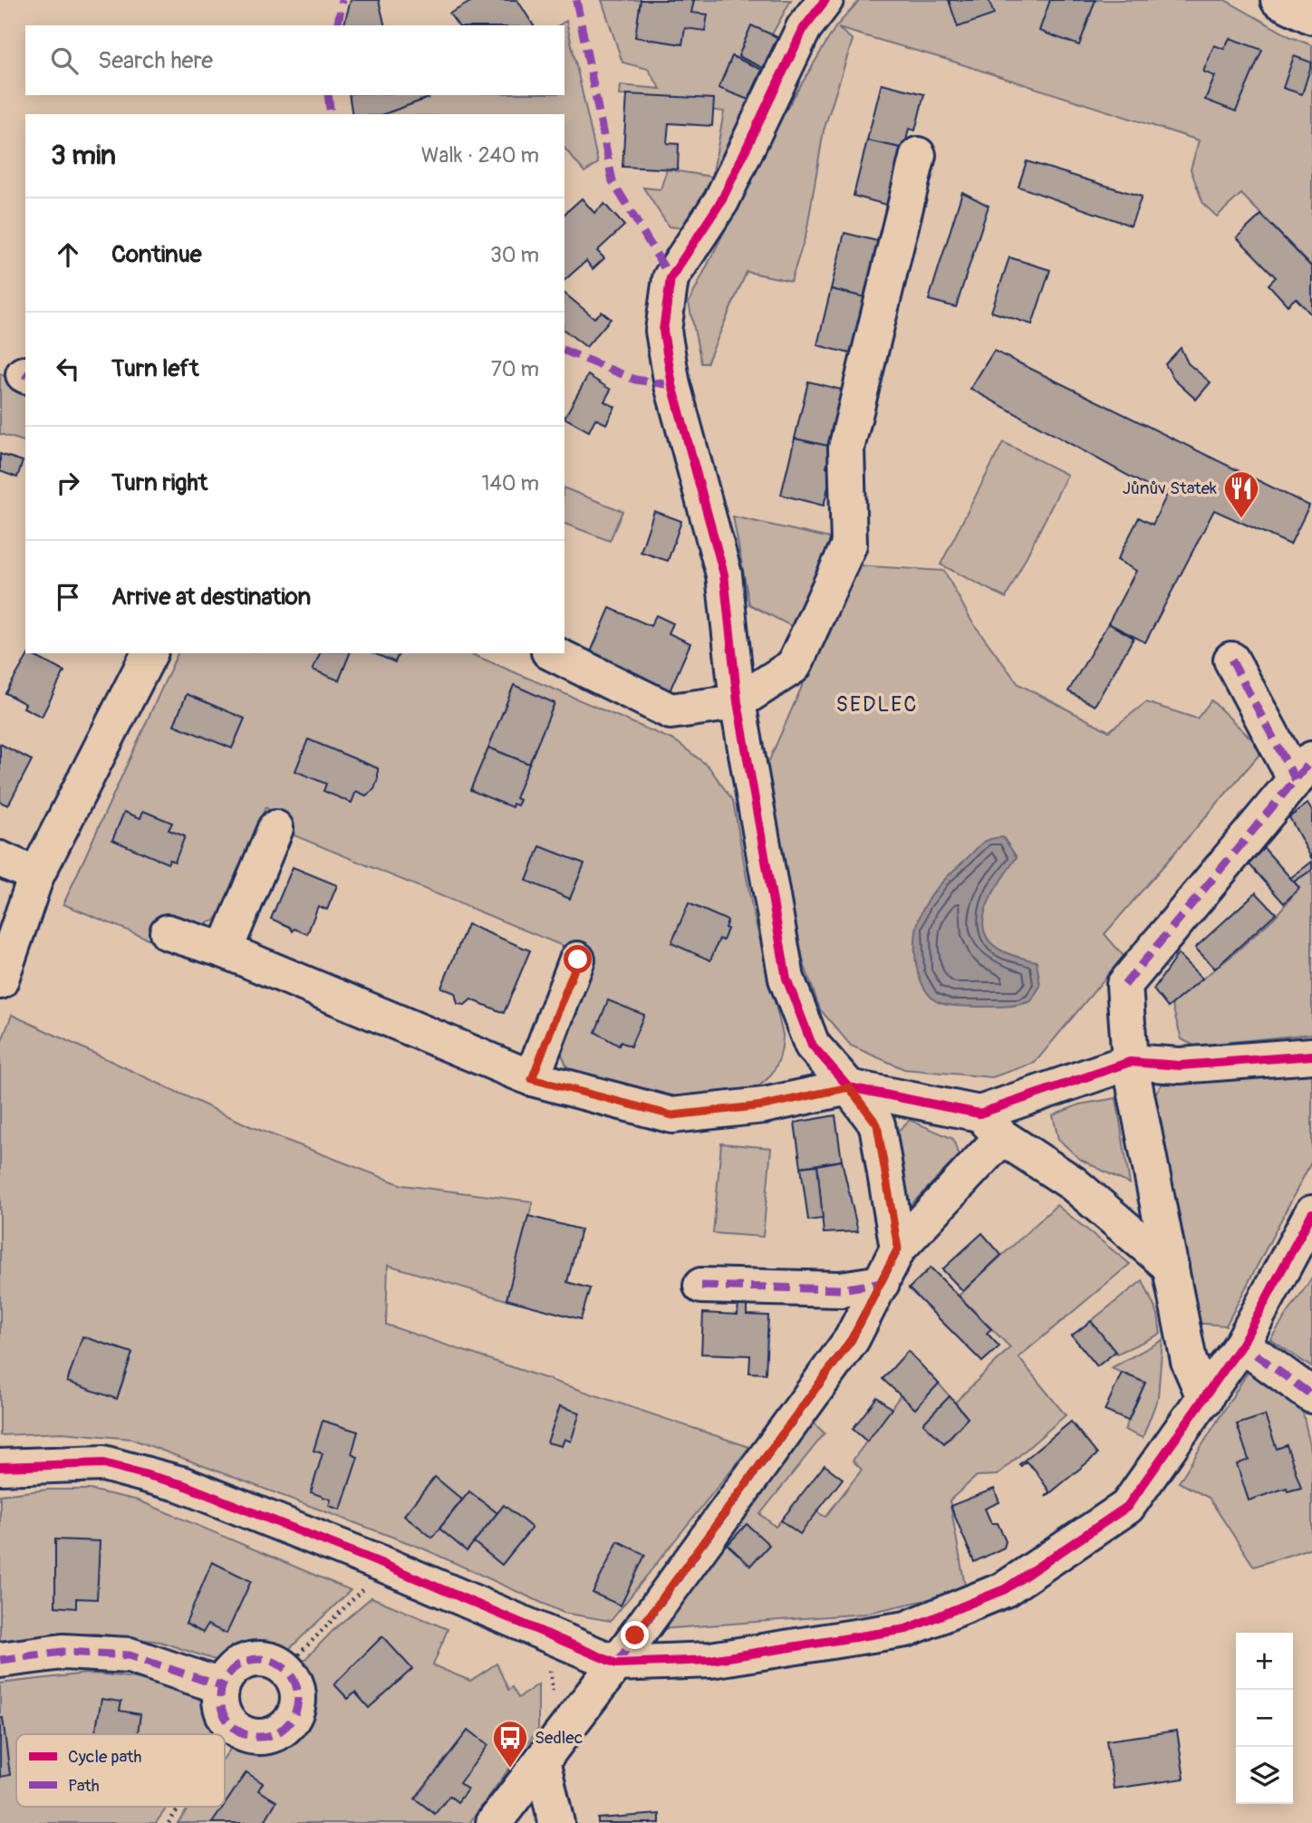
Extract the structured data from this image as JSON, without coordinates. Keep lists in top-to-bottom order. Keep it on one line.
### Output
{"districts":["SEDLEC"],"places":{"restaurant":["Jůnův Statek"],"bus stop":["Sedlec"]},"legend":["Cycle path","Path"],"page":{"search":"Search here","heading":["3 min","Walk · 240 m"],"list":[["Continue","30 m"],["Turn left","70 m"],["Turn right","140 m"],"Arrive at destination"],"map_buttons":["+","−"]}}
